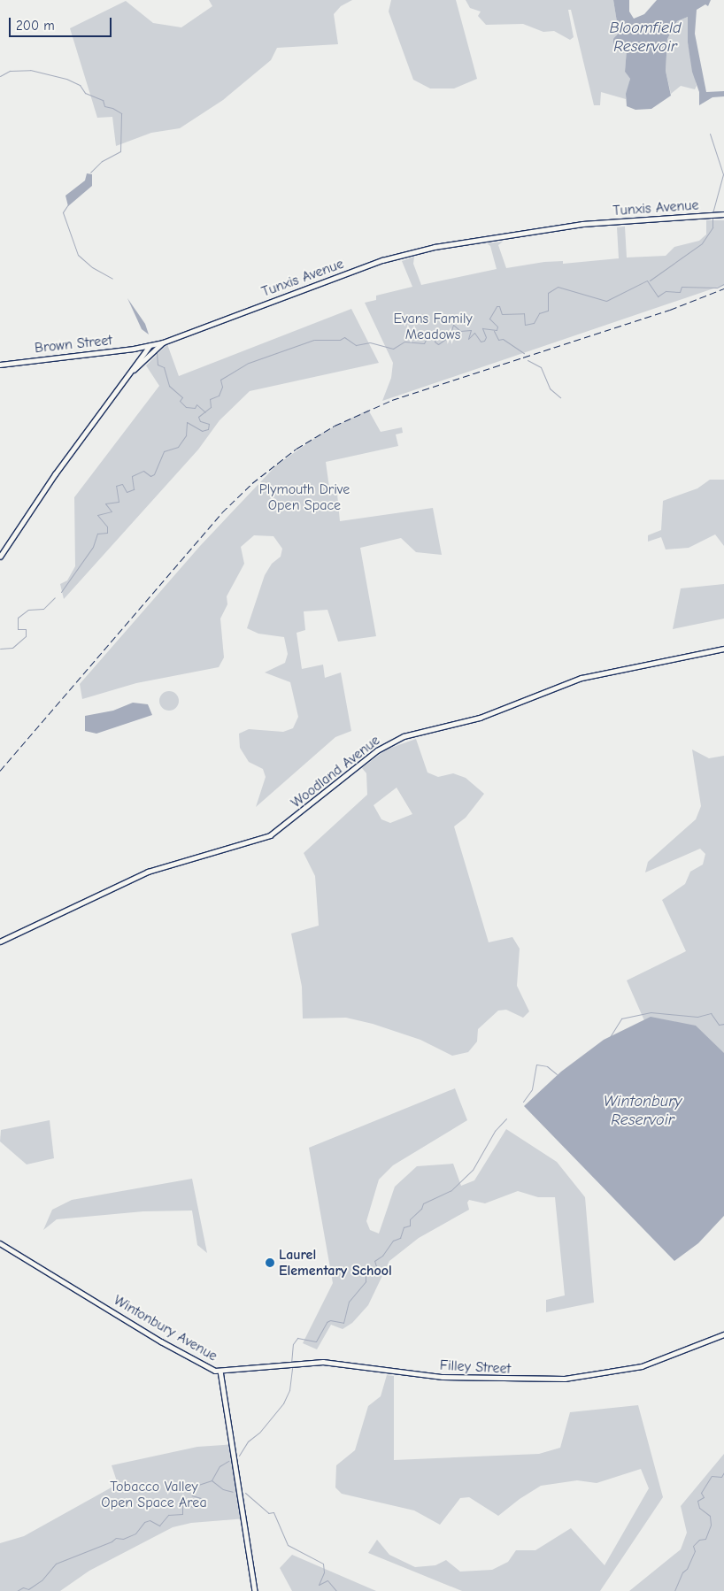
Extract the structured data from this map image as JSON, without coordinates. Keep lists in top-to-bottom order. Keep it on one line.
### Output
{"streets":{"street":["Tunxis Avenue","Brown Street","Woodland Avenue","Wintonbury Avenue","Filley Street"]},"crossings":[["Tunxis Avenue","Brown Street"],["Wintonbury Avenue","Filley Street"]],"water":["Bloomfield Reservoir","Wintonbury Reservoir"],"parks":["Evans Family Meadows","Plymouth Drive Open Space","Tobacco Valley Open Space Area"],"places":["Laurel Elementary School"],"scale_bar":"200 m"}
